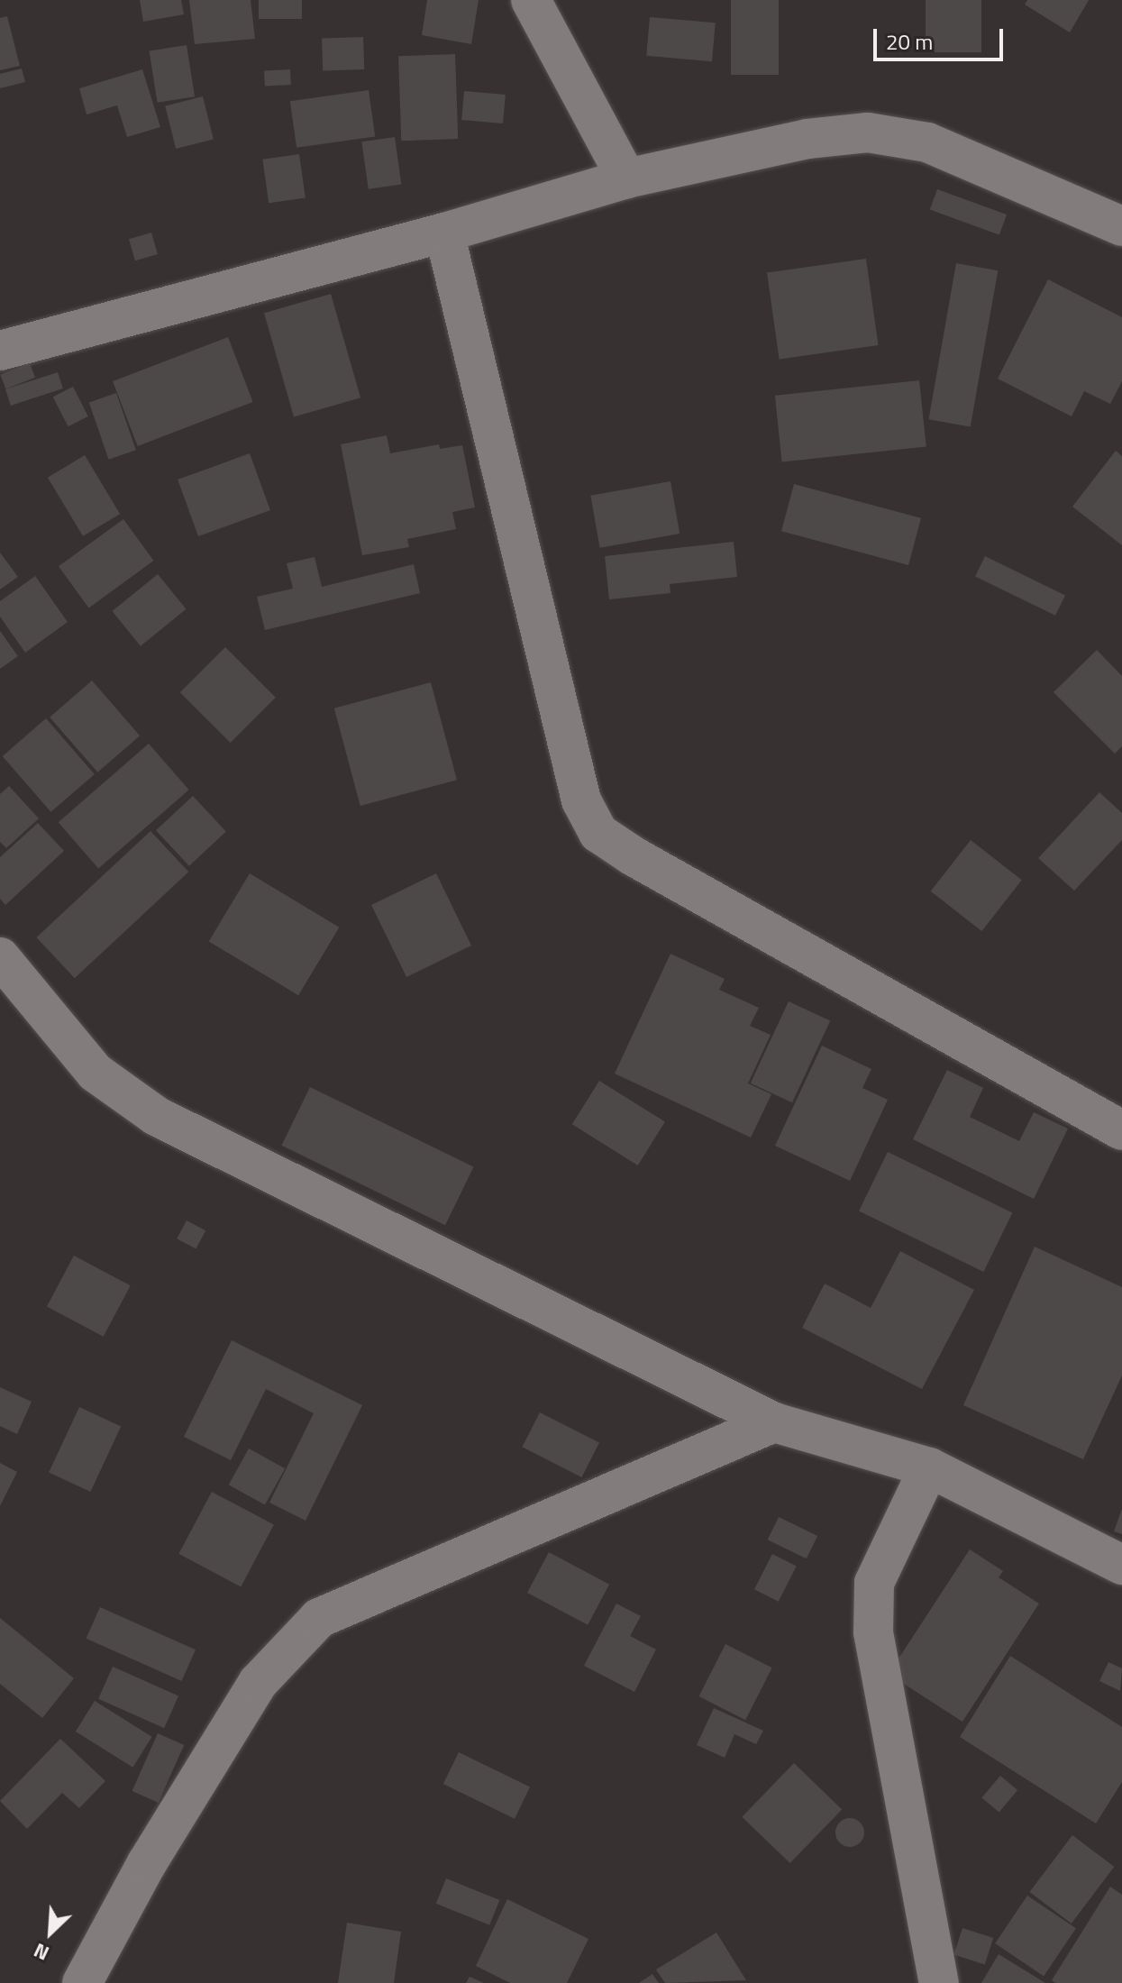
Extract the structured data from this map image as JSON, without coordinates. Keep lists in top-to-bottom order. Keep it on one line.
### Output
{"scale_bar":"20 m","north":"bottom left"}
